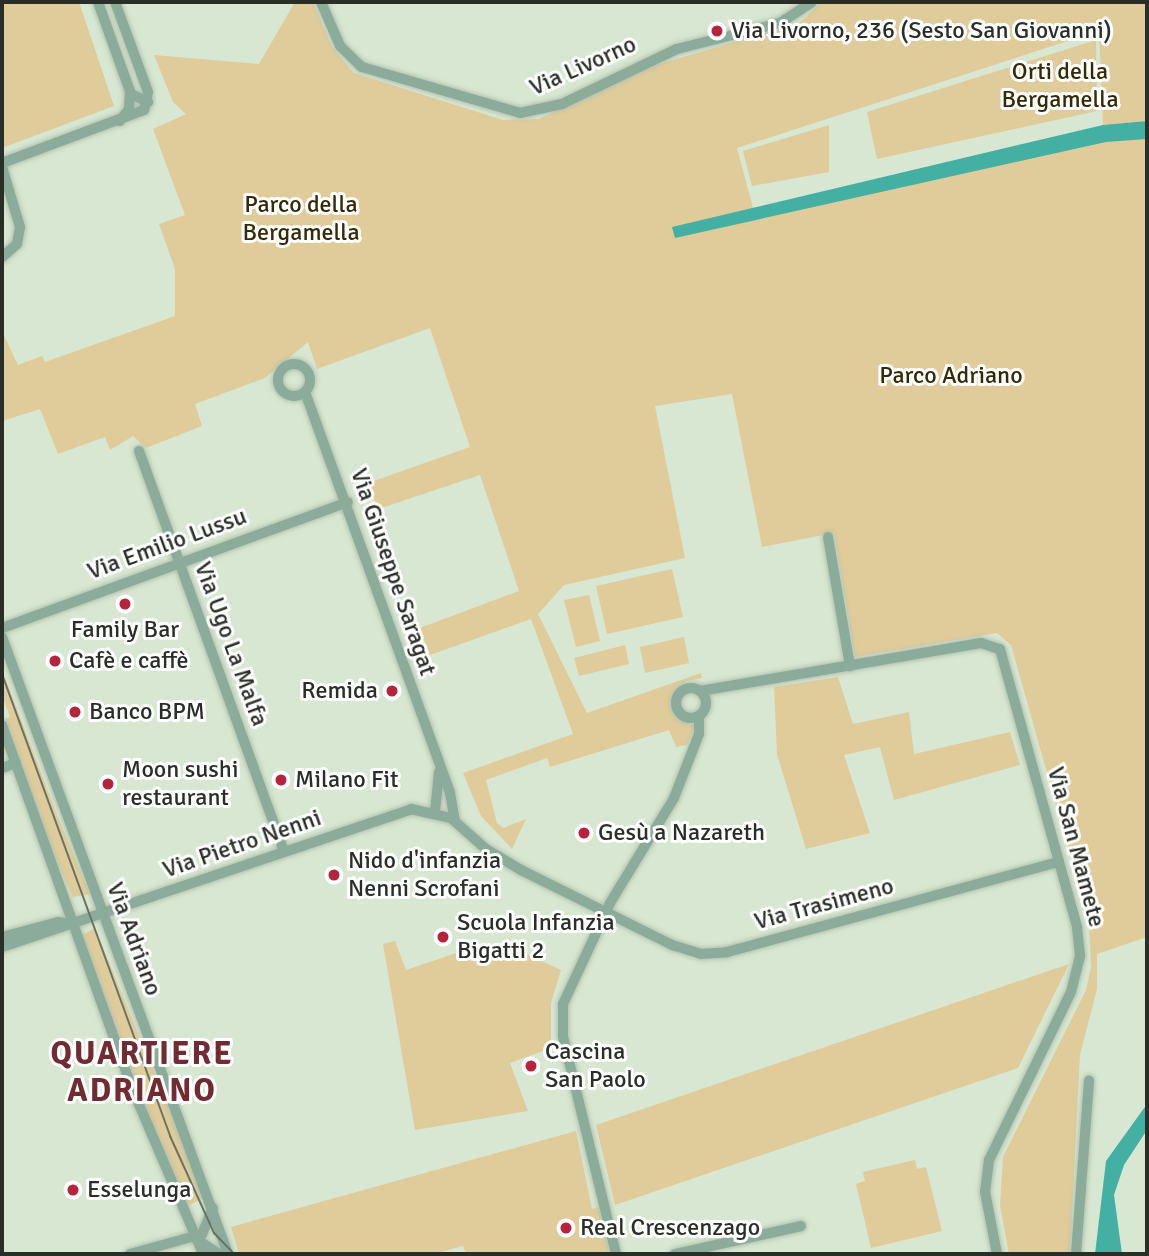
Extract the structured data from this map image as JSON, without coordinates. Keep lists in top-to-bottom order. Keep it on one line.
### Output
{"streets":{"street":["Via Livorno","Via Emilio Lussu","Via Giuseppe Saragat","Via Ugo La Malfa","Via Pietro Nenni","Via San Mamete","Via Trasimeno","Via Adriano"]},"crossings":[["Via Emilio Lussu","Via Giuseppe Saragat"],["Via Emilio Lussu","Via Ugo La Malfa"],["Via Giuseppe Saragat","Via Pietro Nenni"],["Via Ugo La Malfa","Via Pietro Nenni"],["Via Pietro Nenni","Via Adriano"],["Via San Mamete","Via Trasimeno"]],"districts":["QUARTIERE ADRIANO"],"parks":["Orti della Bergamella","Parco della Bergamella","Parco Adriano"],"places":["Via Livorno, 236 (Sesto San Giovanni)","Family Bar","Cafè e caffè","Remida","Banco BPM","Milano Fit","Moon sushi restaurant","Gesù a Nazareth","Nido d'infanzia Nenni Scrofani","Scuola Infanzia Bigatti 2","Cascina San Paolo","Esselunga","Real Crescenzago"]}
